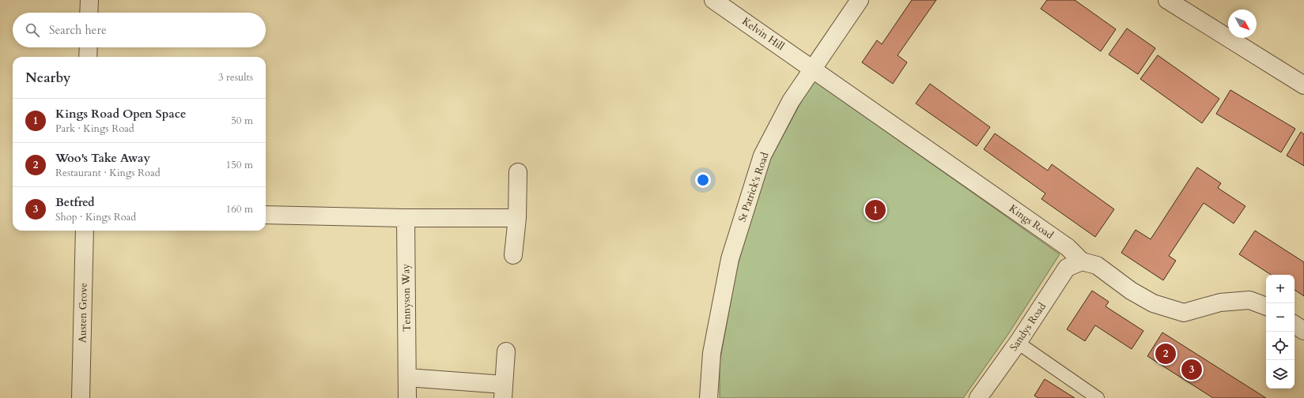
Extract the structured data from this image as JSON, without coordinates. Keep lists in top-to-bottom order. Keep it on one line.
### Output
{"streets":{"street":["Kelvin Hill","St Patrick's Road","Kings Road","Tennyson Way","Austen Grove","Sandys Road"]},"crossings":[["Kelvin Hill","St Patrick's Road"],["Kelvin Hill","Kings Road"],["St Patrick's Road","Kings Road"],["Kings Road","Sandys Road"]],"north":"bottom right","page":{"search":"Search here","heading":["Nearby","3 results"],"list":[{"mark":"1","name":"Kings Road Open Space","note":"Park · Kings Road","value":"50 m"},{"mark":"2","name":"Woo's Take Away","note":"Restaurant · Kings Road","value":"150 m"},{"mark":"3","name":"Betfred","note":"Shop · Kings Road","value":"160 m"}],"pins":["1","2","3"],"map_buttons":["+","−"]}}
